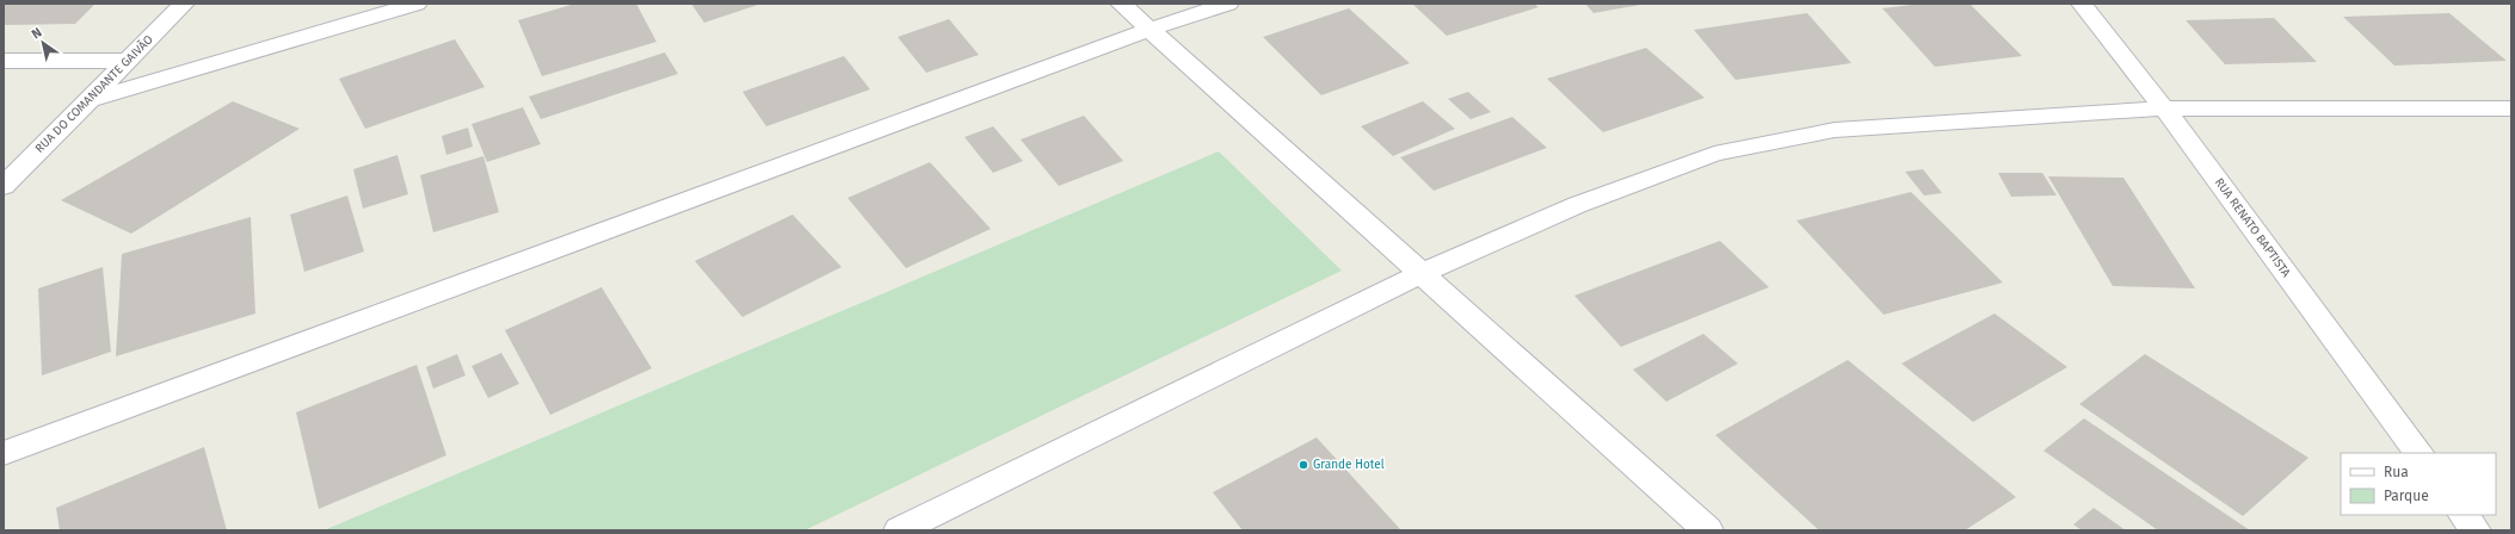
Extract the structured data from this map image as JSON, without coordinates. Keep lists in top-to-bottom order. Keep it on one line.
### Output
{"streets":{"street":["RUA DO COMANDANTE GAIVÃO","RUA RENATO BAPTISTA"]},"places":["Grande Hotel"],"legend":["Rua","Parque"],"north":"top left"}
